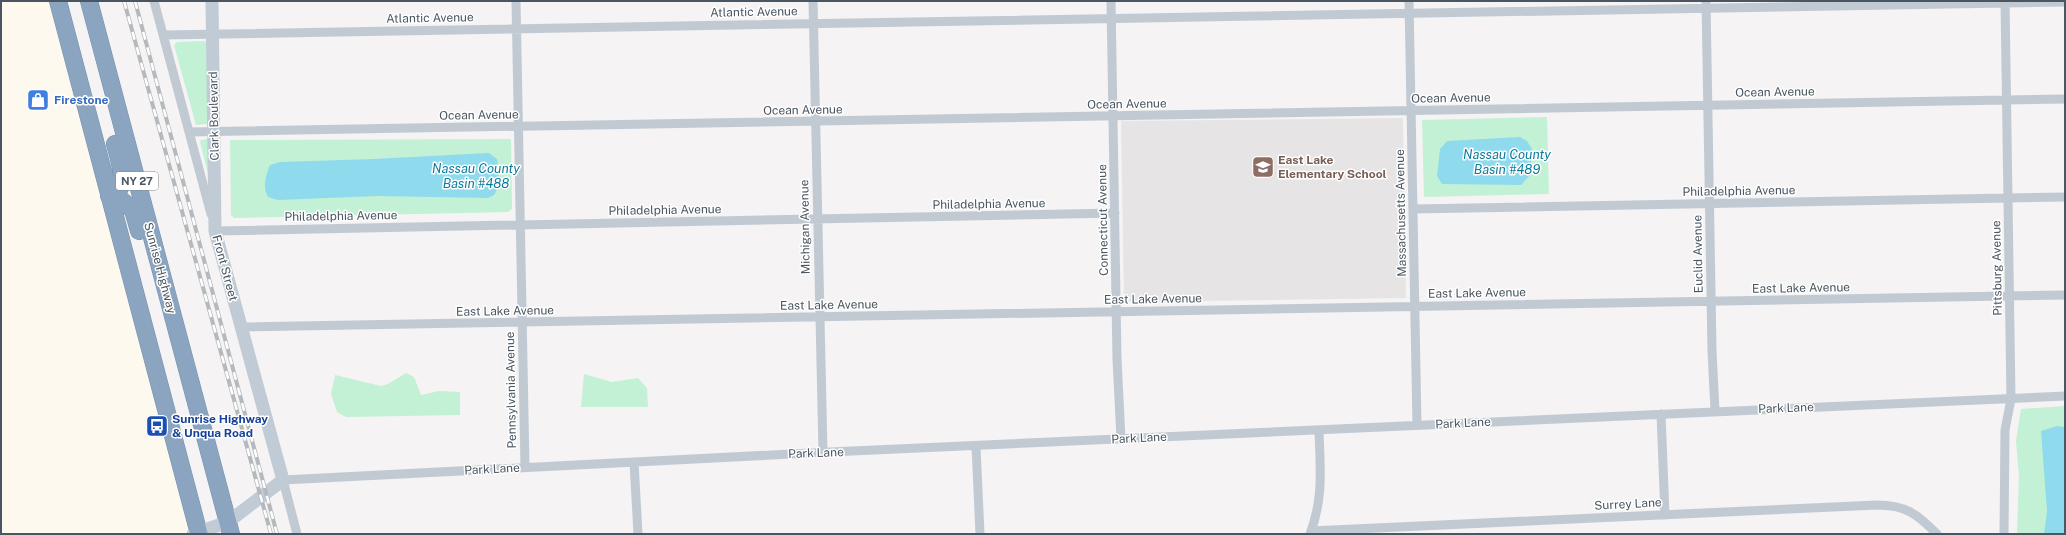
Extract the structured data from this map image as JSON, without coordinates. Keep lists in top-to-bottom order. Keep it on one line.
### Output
{"streets":{"highway":["NY 27","Sunrise Highway"],"street":["Atlantic Avenue","Ocean Avenue","Clark Boulevard","Philadelphia Avenue","Massachusetts Avenue","Connecticut Avenue","Michigan Avenue","Euclid Avenue","Front Street","Pittsburg Avenue","East Lake Avenue","Pennsylvania Avenue","Park Lane","Surrey Lane"]},"crossings":[["Atlantic Avenue","Clark Boulevard"],["Atlantic Avenue","Massachusetts Avenue"],["Atlantic Avenue","Connecticut Avenue"],["Atlantic Avenue","Michigan Avenue"],["Atlantic Avenue","Euclid Avenue"],["Atlantic Avenue","Front Street"],["Atlantic Avenue","Pittsburg Avenue"],["Atlantic Avenue","Pennsylvania Avenue"],["Ocean Avenue","Clark Boulevard"],["Ocean Avenue","Massachusetts Avenue"],["Ocean Avenue","Connecticut Avenue"],["Ocean Avenue","Michigan Avenue"],["Ocean Avenue","Euclid Avenue"],["Ocean Avenue","Front Street"],["Ocean Avenue","Pittsburg Avenue"],["Ocean Avenue","Pennsylvania Avenue"],["Clark Boulevard","Philadelphia Avenue"],["Clark Boulevard","Front Street"],["Philadelphia Avenue","Massachusetts Avenue"],["Philadelphia Avenue","Connecticut Avenue"],["Philadelphia Avenue","Michigan Avenue"],["Philadelphia Avenue","Euclid Avenue"],["Philadelphia Avenue","Front Street"],["Philadelphia Avenue","Pittsburg Avenue"],["Philadelphia Avenue","Pennsylvania Avenue"],["Massachusetts Avenue","East Lake Avenue"],["Massachusetts Avenue","Park Lane"],["Connecticut Avenue","East Lake Avenue"],["Connecticut Avenue","Park Lane"],["Michigan Avenue","East Lake Avenue"],["Michigan Avenue","Park Lane"],["Euclid Avenue","East Lake Avenue"],["Euclid Avenue","Park Lane"],["Front Street","East Lake Avenue"],["Front Street","Park Lane"],["Pittsburg Avenue","East Lake Avenue"],["Pittsburg Avenue","Park Lane"],["East Lake Avenue","Pennsylvania Avenue"],["Pennsylvania Avenue","Park Lane"]],"water":["Nassau County Basin #489","Nassau County Basin #488"],"places":{"shop":["Firestone"],"school or university":["East Lake Elementary School"],"bus stop":["Sunrise Highway & Unqua Road"]}}
